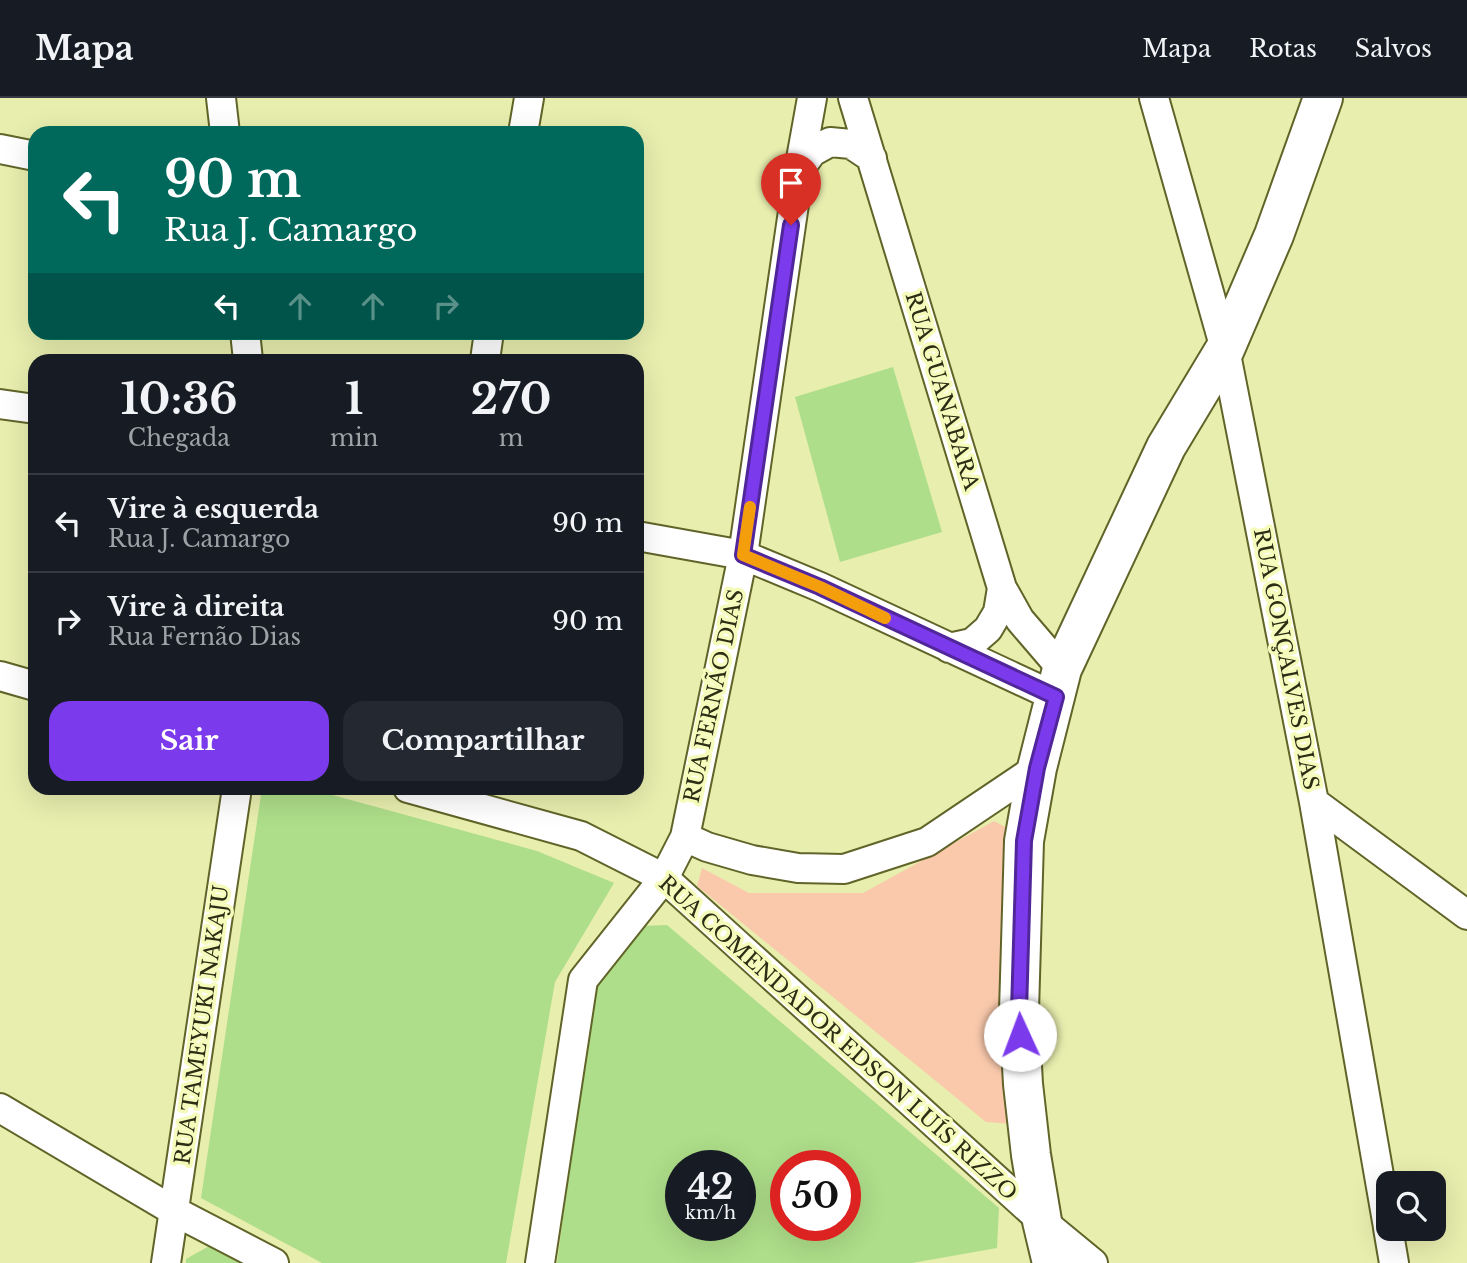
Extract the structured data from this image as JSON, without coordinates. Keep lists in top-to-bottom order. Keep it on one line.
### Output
{"streets":{"street":["RUA GUANABARA","RUA GONÇALVES DIAS","RUA FERNÃO DIAS","RUA TAMEYUKI NAKAJU","RUA COMENDADOR EDSON LUÍS RIZZO"]},"crossings":[["RUA FERNÃO DIAS","RUA COMENDADOR EDSON LUÍS RIZZO"]],"page":{"header":"Mapa","nav":["Mapa","Rotas","Salvos"],"turn":["90 m","Rua J. Camargo"],"eta":["10:36","Chegada","1","min","270","m"],"list":[{"name":"Vire à esquerda","note":"Rua J. Camargo","value":"90 m"},{"name":"Vire à direita","note":"Rua Fernão Dias","value":"90 m"}],"buttons":["Sair","Compartilhar"],"speed":"42 km/h","limit":"50"}}
